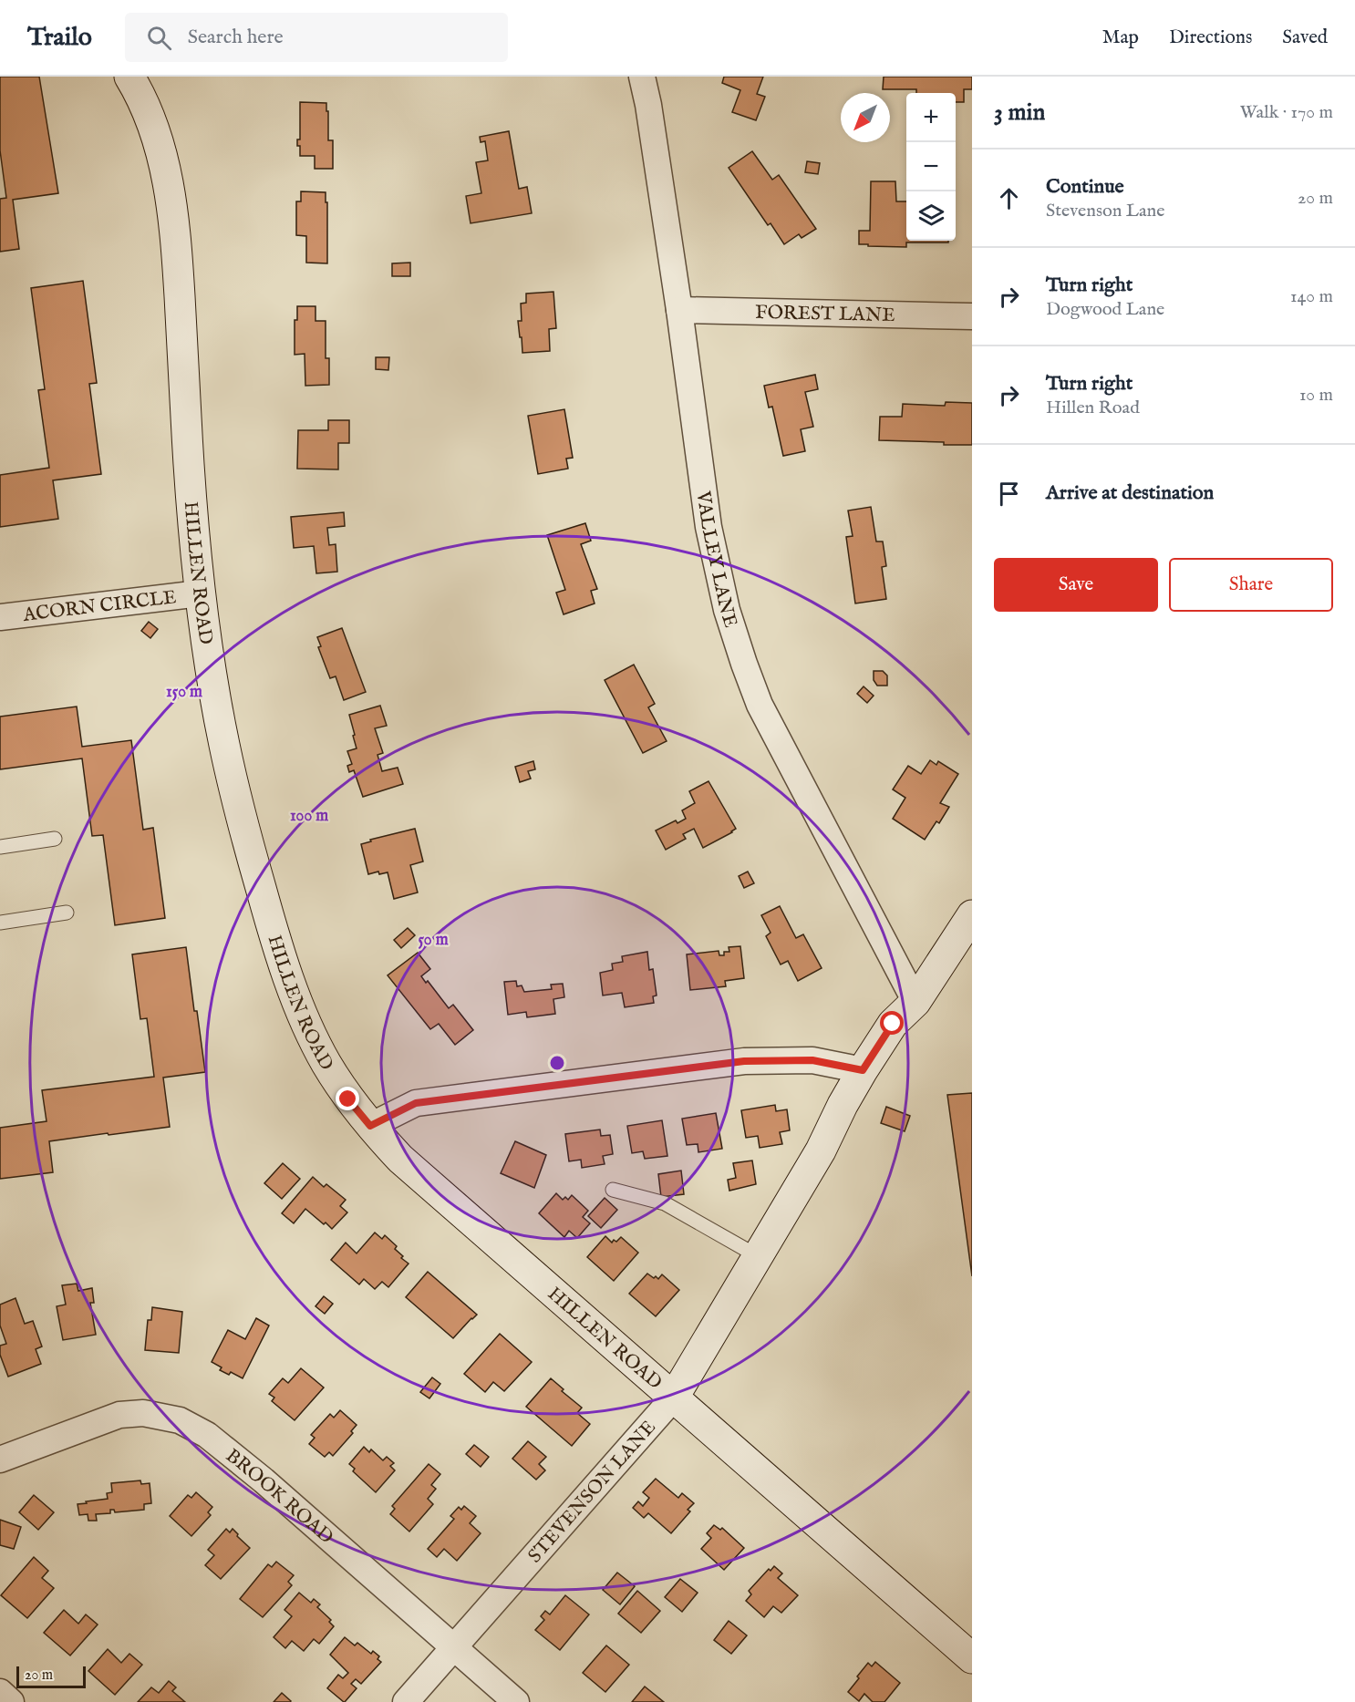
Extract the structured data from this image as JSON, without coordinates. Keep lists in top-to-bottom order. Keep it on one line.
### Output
{"streets":{"street":["FOREST LANE","VALLEY LANE","HILLEN ROAD","ACORN CIRCLE","STEVENSON LANE","BROOK ROAD"]},"crossings":[["FOREST LANE","VALLEY LANE"],["VALLEY LANE","STEVENSON LANE"],["HILLEN ROAD","ACORN CIRCLE"],["HILLEN ROAD","STEVENSON LANE"],["STEVENSON LANE","BROOK ROAD"]],"scale_bar":"20 m","north":"bottom left","page":{"header":"Trailo","search":"Search here","nav":["Map","Directions","Saved"],"heading":["3 min","Walk · 170 m"],"map_buttons":["+","−"],"list":[["Continue","Stevenson Lane","20 m"],["Turn right","Dogwood Lane","140 m"],["Turn right","Hillen Road","10 m"],"Arrive at destination"],"buttons":["Save","Share"],"scale":"20 m"},"rings":["150 m","100 m","50 m"]}
